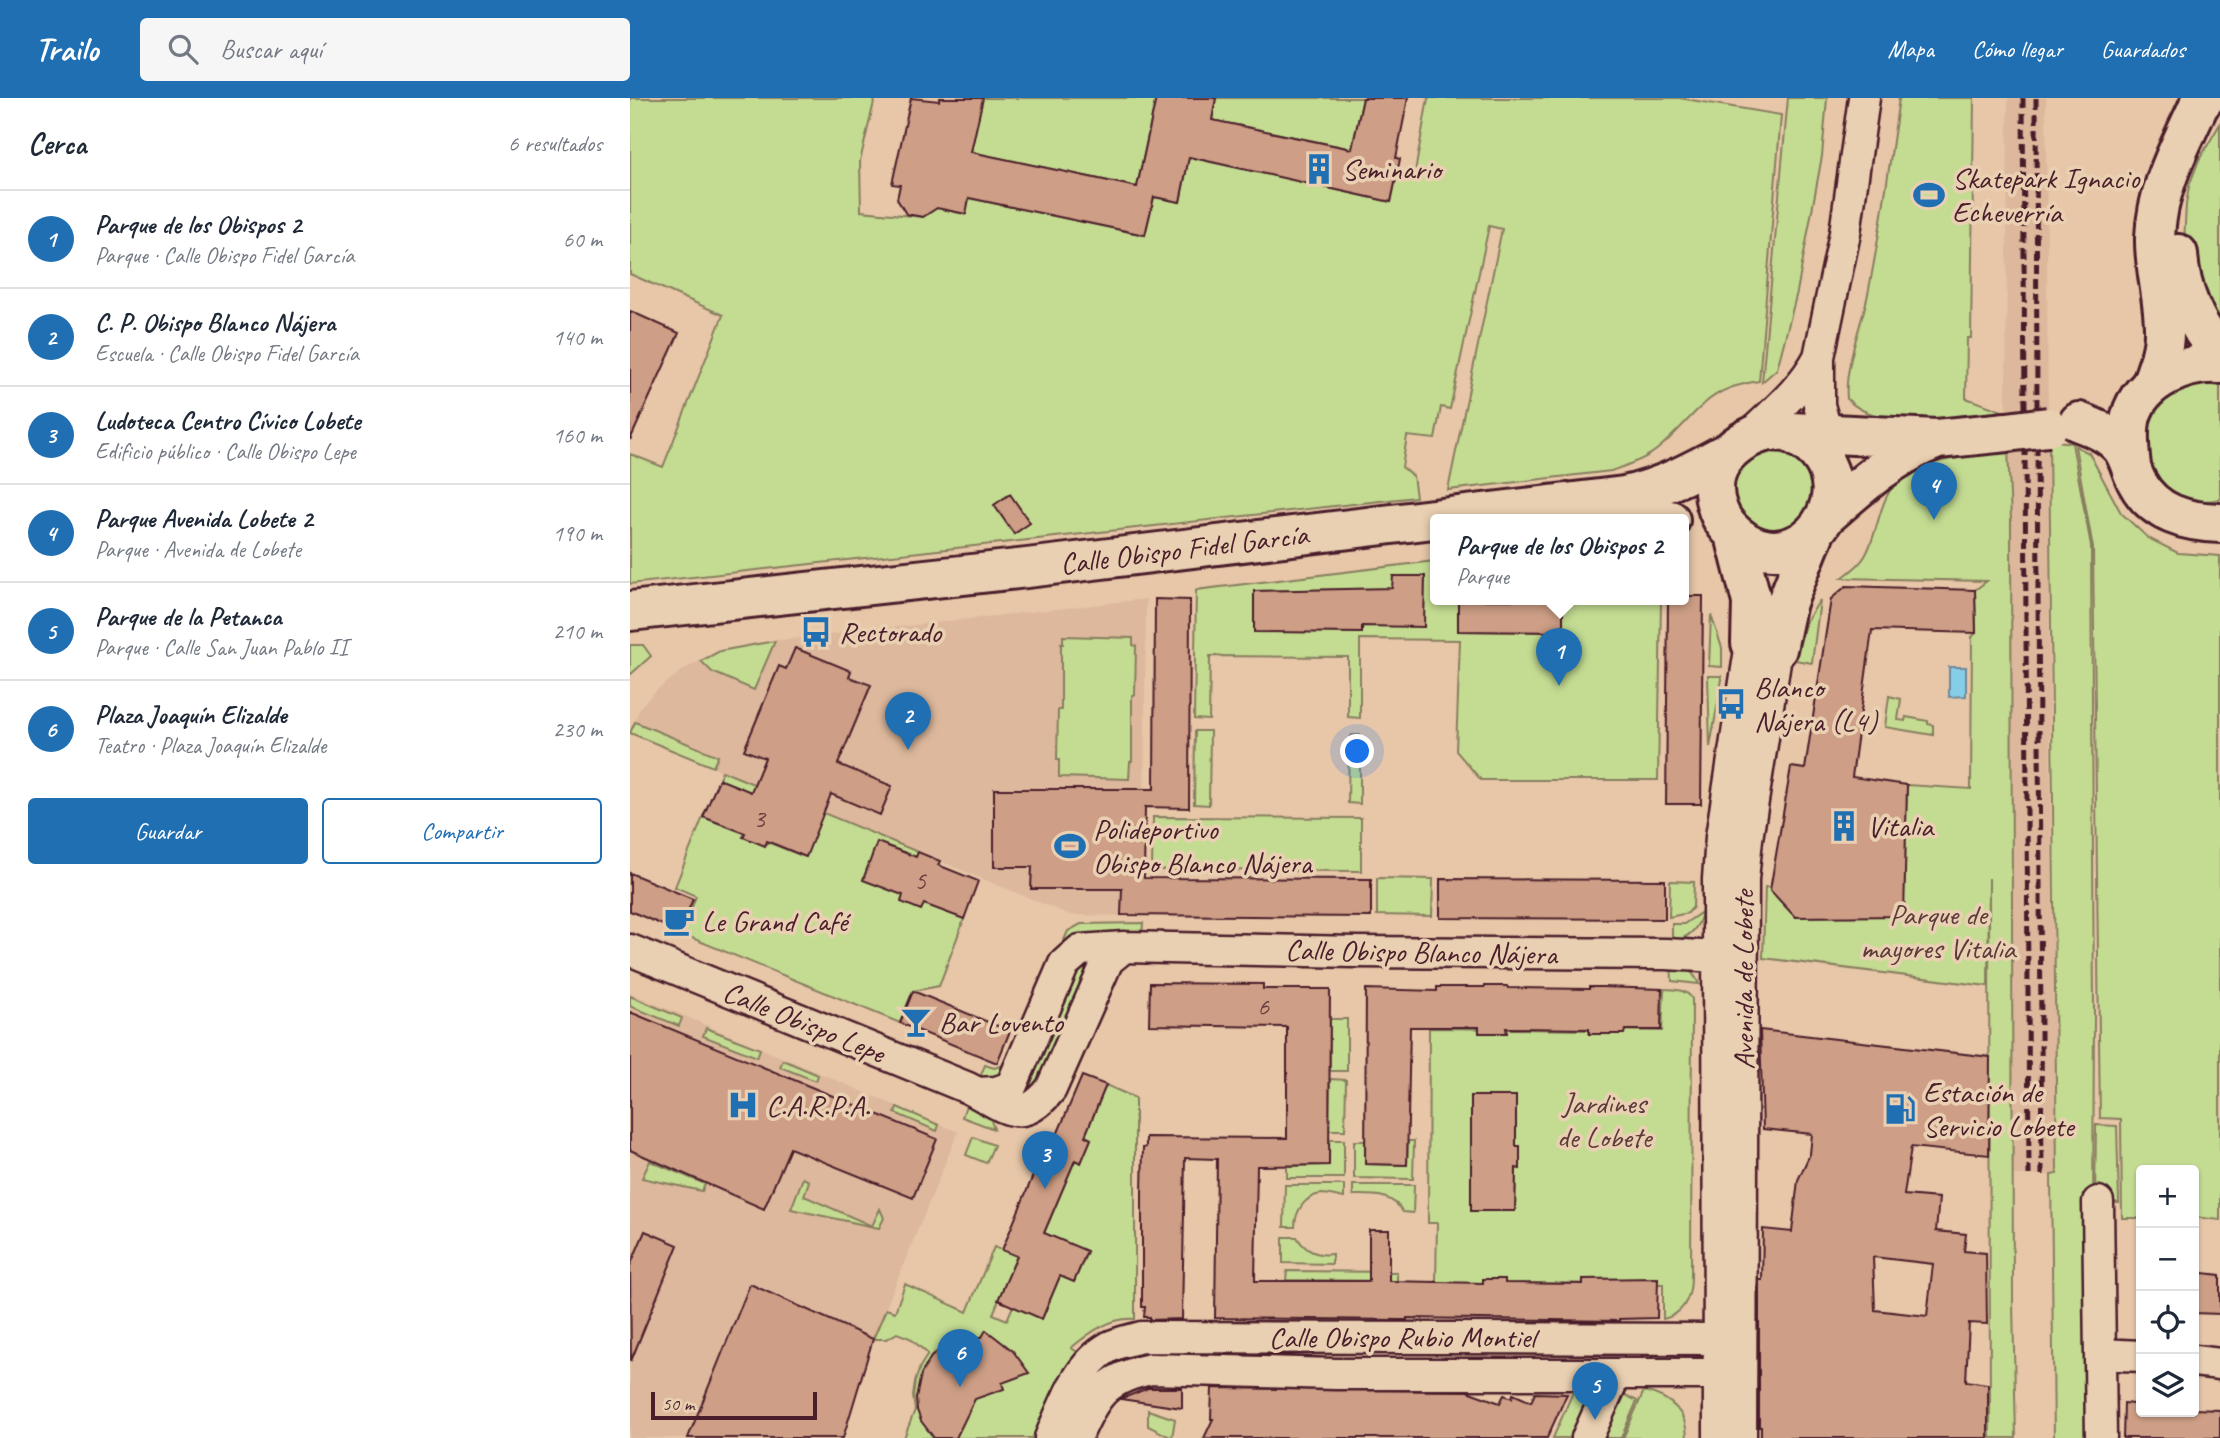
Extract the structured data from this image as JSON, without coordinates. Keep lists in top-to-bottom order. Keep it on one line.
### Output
{"streets":{"main road":["Calle Obispo Fidel García","Avenida de Lobete"],"street":["Calle Obispo Blanco Nájera","Calle Obispo Lepe","Calle Obispo Rubio Montiel"]},"crossings":[["Calle Obispo Fidel García","Avenida de Lobete"],["Calle Obispo Blanco Nájera","Avenida de Lobete"],["Calle Obispo Blanco Nájera","Calle Obispo Lepe"],["Avenida de Lobete","Calle Obispo Rubio Montiel"]],"parks":["Parque de mayores Vitalia","Jardines de Lobete"],"places":{"building":["Seminario","Vitalia"],"sports":["Skatepark Ignacio Echeverría","Polideportivo Obispo Blanco Nájera"],"bus stop":["Rectorado","Blanco Nájera (L4)"],"cafe":["Le Grand Café"],"bar":["Bar Lovento"],"hospital":["C.A.R.P.A."],"fuel station":["Estación de Servicio Lobete"]},"house_numbers":["3","5","6"],"scale_bar":"50 m","page":{"header":"Trailo","search":"Buscar aquí","nav":["Mapa","Cómo llegar","Guardados"],"heading":["Cerca","6 resultados"],"list":[{"mark":"1","name":"Parque de los Obispos 2","note":"Parque · Calle Obispo Fidel García","value":"60 m"},{"mark":"2","name":"C. P. Obispo Blanco Nájera","note":"Escuela · Calle Obispo Fidel García","value":"140 m"},{"mark":"3","name":"Ludoteca Centro Cívico Lobete","note":"Edificio público · Calle Obispo Lepe","value":"160 m"},{"mark":"4","name":"Parque Avenida Lobete 2","note":"Parque · Avenida de Lobete","value":"190 m"},{"mark":"5","name":"Parque de la Petanca","note":"Parque · Calle San Juan Pablo II","value":"210 m"},{"mark":"6","name":"Plaza Joaquín Elizalde","note":"Teatro · Plaza Joaquín Elizalde","value":"230 m"}],"pins":["4","1","2","3","6","5"],"popup":["Parque de los Obispos 2","Parque"],"buttons":["Guardar","Compartir"],"map_buttons":["+","−"],"scale":"50 m"}}
